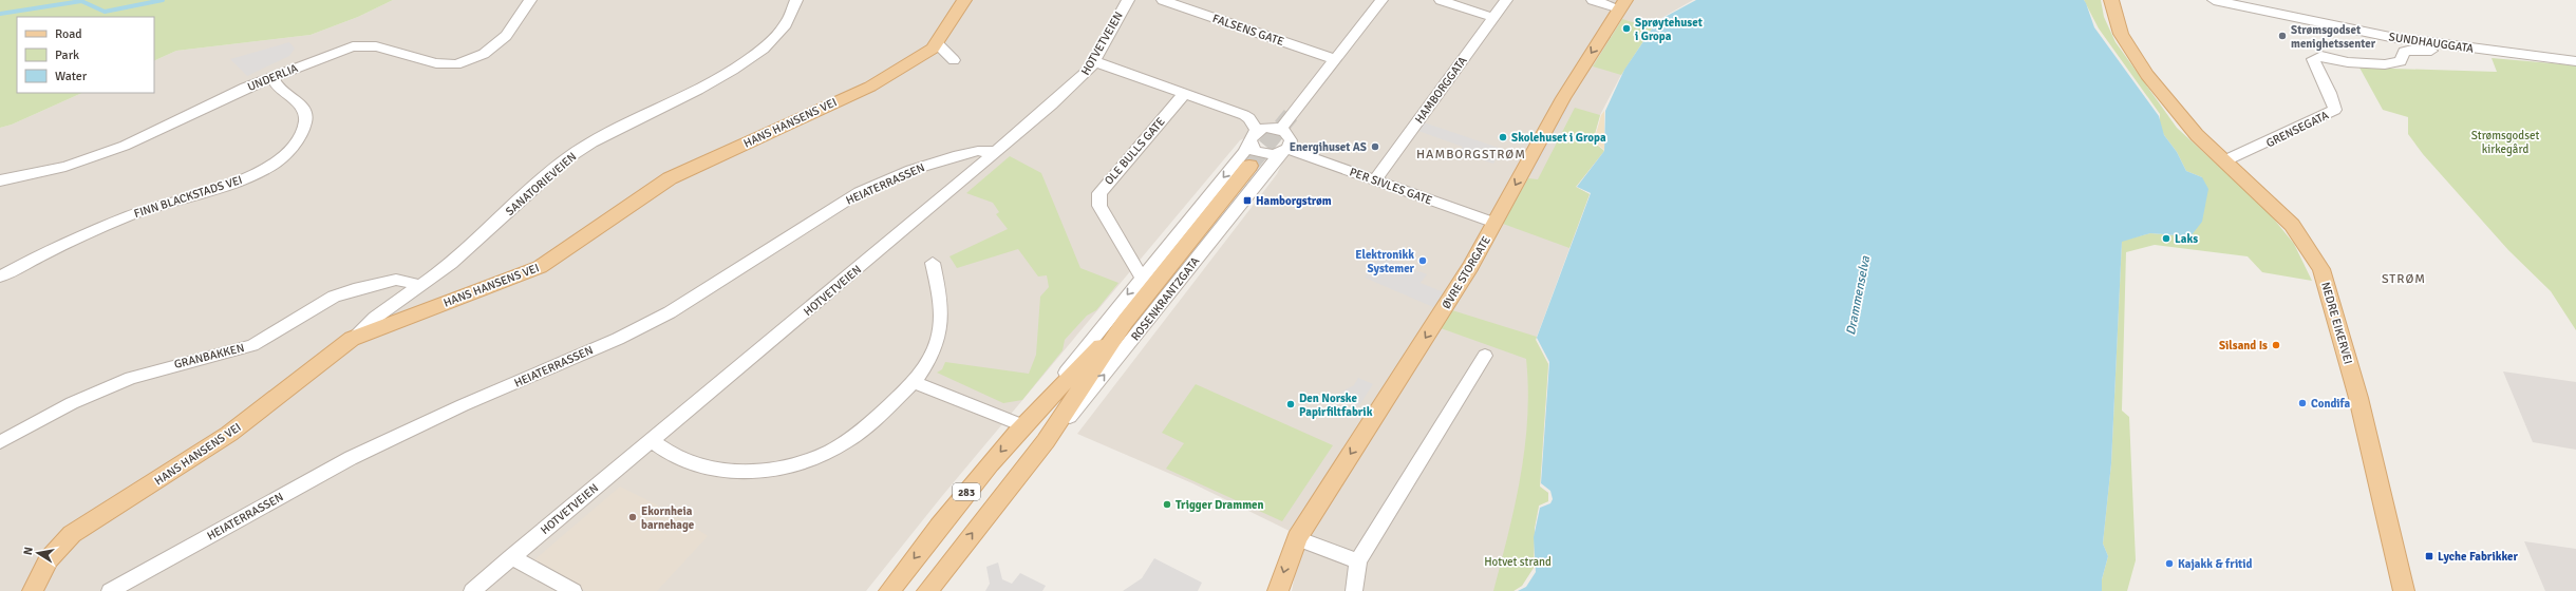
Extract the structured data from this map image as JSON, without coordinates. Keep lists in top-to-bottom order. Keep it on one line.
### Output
{"streets":{"main road":["HANS HANSENS VEI","ØVRE STORGATE","ROSENKRANTZGATA","NEDRE EIKERVEI","283"],"street":["FALSENS GATE","SUNDHAUGGATA","HOTVETVEIEN","UNDERLIA","HAMBORGGATA","GRENSEGATA","OLE BULLS GATE","SANATORIEVEIEN","HEIATERRASSEN","PER SIVLES GATE","FINN BLACKSTADS VEI","GRANBAKKEN"]},"crossings":[["SUNDHAUGGATA","GRENSEGATA"],["HOTVETVEIEN","HEIATERRASSEN"],["UNDERLIA","FINN BLACKSTADS VEI"],["HAMBORGGATA","PER SIVLES GATE"],["HANS HANSENS VEI","SANATORIEVEIEN"],["GRENSEGATA","NEDRE EIKERVEI"],["OLE BULLS GATE","ROSENKRANTZGATA"],["SANATORIEVEIEN","GRANBAKKEN"],["PER SIVLES GATE","ØVRE STORGATE"],["PER SIVLES GATE","ROSENKRANTZGATA"]],"one_way":["ØVRE STORGATE"],"districts":["HAMBORGSTRØM","STRØM"],"water":["Drammenselva"],"parks":["Strømsgodset kirkegård","Hotvet strand"],"places":{"other":["Sprøytehuset i Gropa","Strømsgodset menighetssenter","Skolehuset i Gropa","Energihuset AS","Laks","Elektronikk Systemer","Silsand Is","Condifa","Den Norske Papirfiltfabrik","Trigger Drammen","Ekornheia barnehage","Kajakk & fritid"],"transit":["Hamborgstrøm","Lyche Fabrikker"]},"legend":["Road","Park","Water"],"north":"left"}
